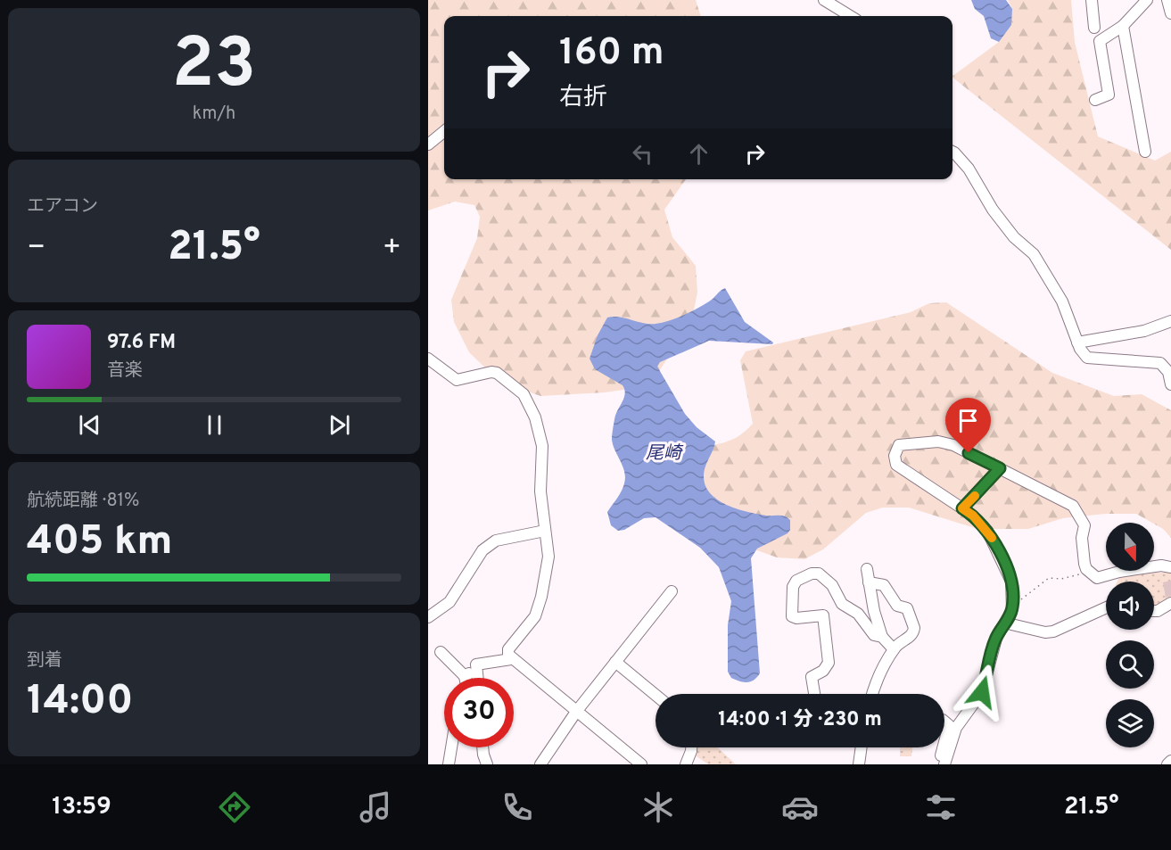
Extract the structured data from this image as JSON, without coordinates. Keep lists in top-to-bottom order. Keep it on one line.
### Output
{"water":["尾崎"],"north":"bottom","page":{"tile":[["23","km/h"],"エアコン",["航続距離 · 81%","405 km"],["到着","14:00"]],"turn":["160 m","右折"],"heat":["−","21.5°","+"],"song":["97.6 FM","音楽"],"limit":"30","trip":"14:00 · 1 分 · 230 m","tabs":["13:59","21.5°"]}}
